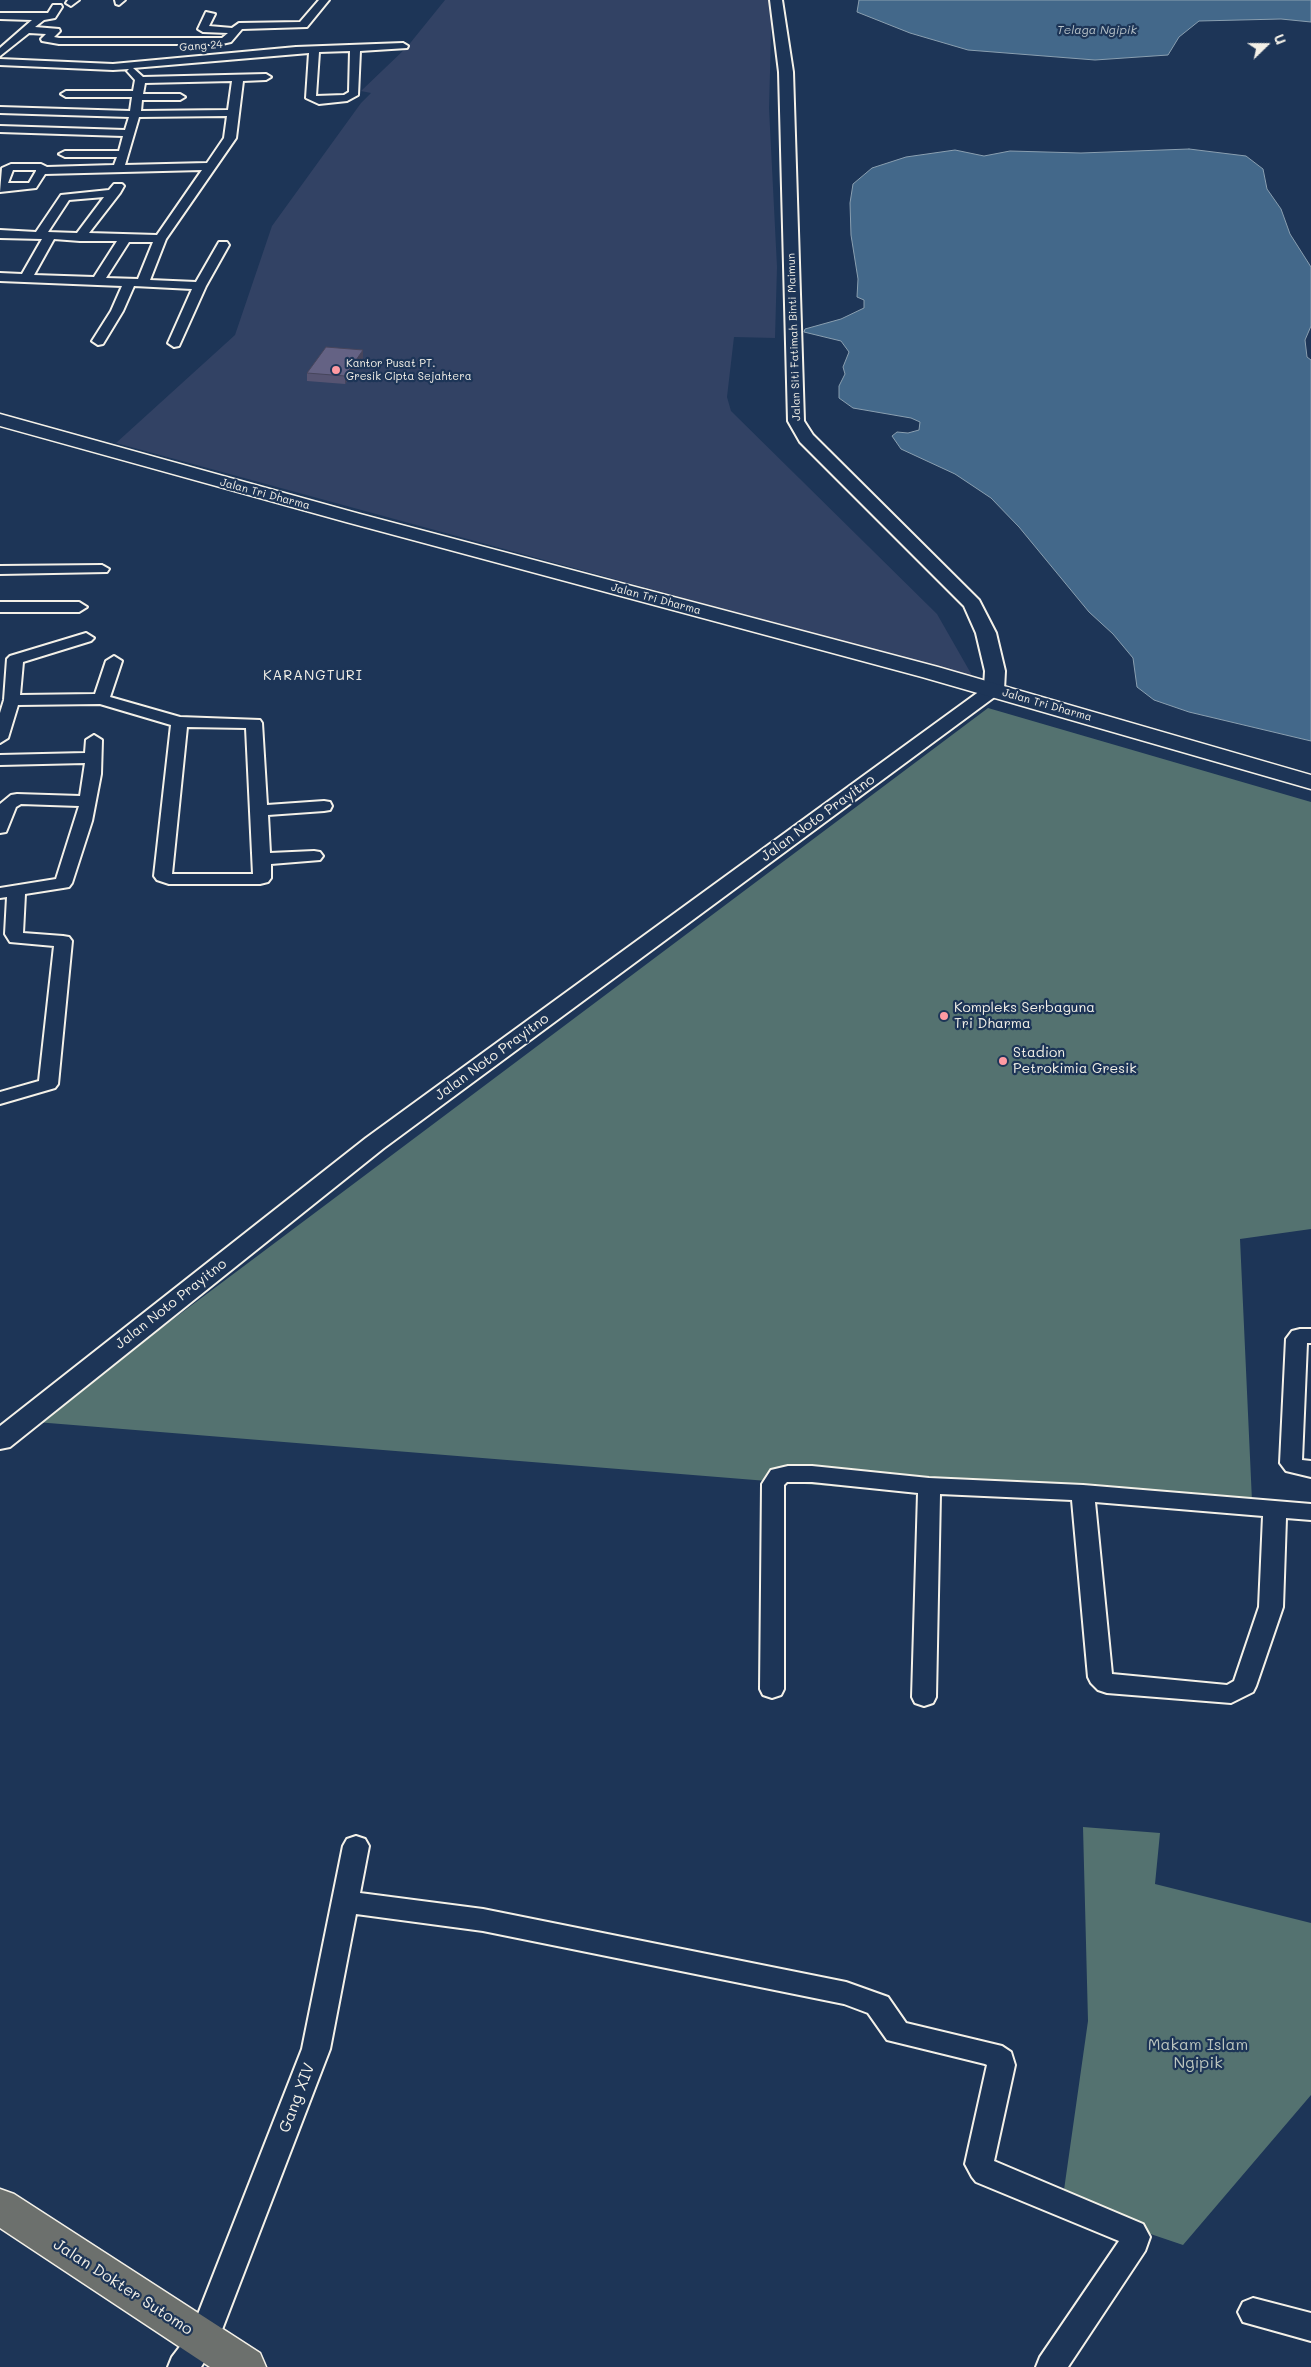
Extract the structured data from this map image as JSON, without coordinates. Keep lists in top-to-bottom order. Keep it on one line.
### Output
{"streets":{"highway":["Jalan Dokter Sutomo"],"main road":["Jalan Tri Dharma"],"street":["Gang 24","Jalan Siti Fatimah Binti Maimun","Jalan Noto Prayitno","Gang XIV"]},"crossings":[["Jalan Siti Fatimah Binti Maimun","Jalan Tri Dharma"],["Jalan Siti Fatimah Binti Maimun","Jalan Noto Prayitno"],["Jalan Tri Dharma","Jalan Noto Prayitno"],["Gang XIV","Jalan Dokter Sutomo"]],"districts":["KARANGTURI"],"water":["Telaga Ngipik"],"parks":["Makam Islam Ngipik"],"places":["Kantor Pusat PT. Gresik Cipta Sejahtera","Kompleks Serbaguna Tri Dharma","Stadion Petrokimia Gresik"],"north":"right"}
